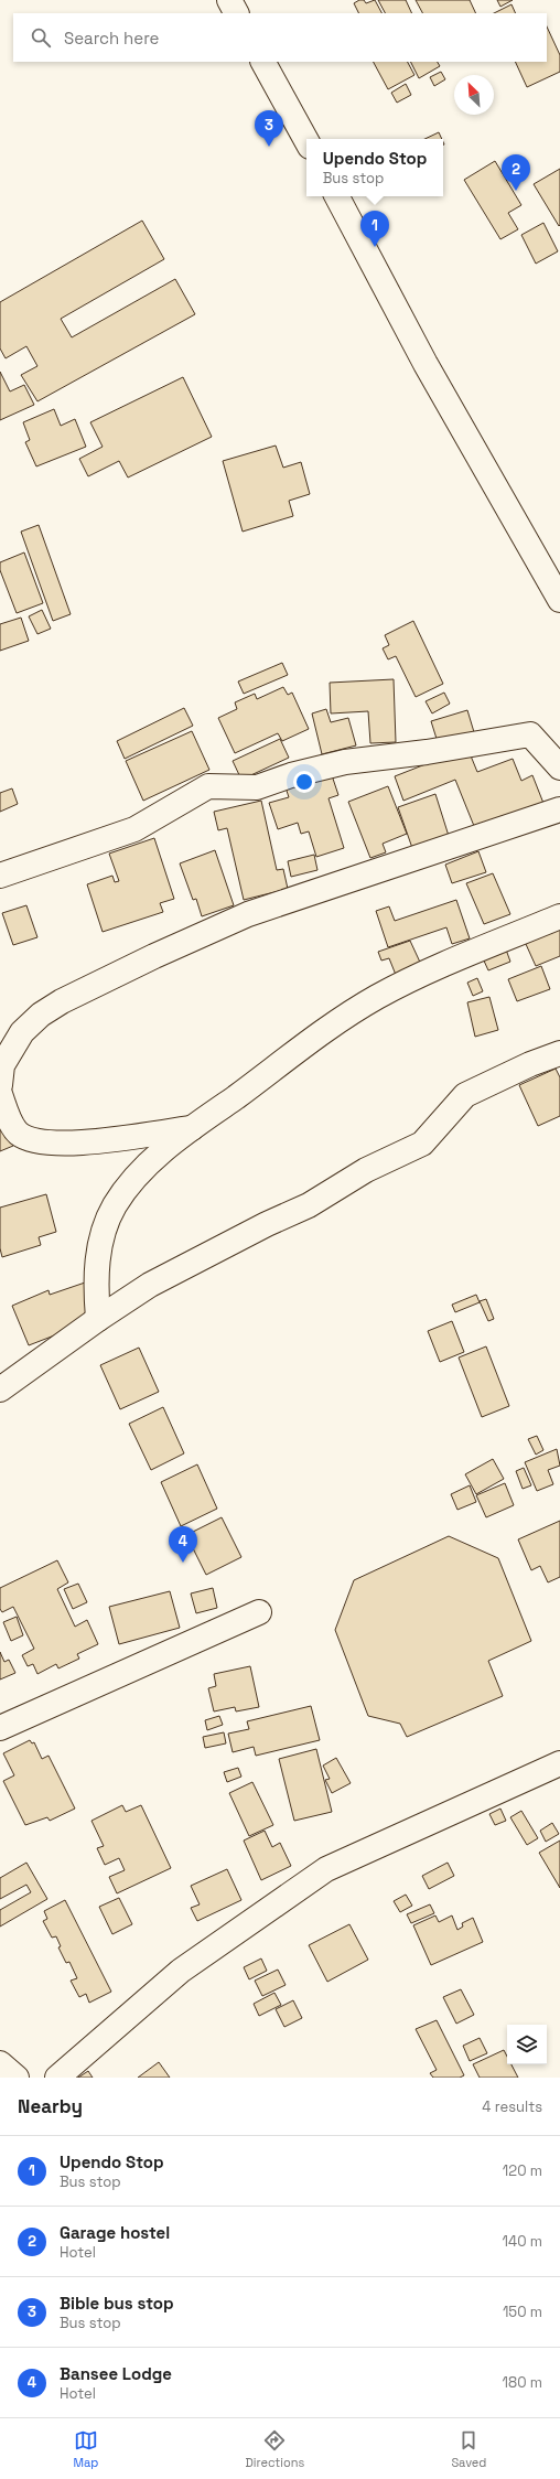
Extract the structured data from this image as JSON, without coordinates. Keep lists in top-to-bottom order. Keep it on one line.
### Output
{"north":"top left","page":{"search":"Search here","pins":["3","2","1","4"],"popup":["Upendo Stop","Bus stop"],"heading":["Nearby","4 results"],"list":[{"mark":"1","name":"Upendo Stop","note":"Bus stop","value":"120 m"},{"mark":"2","name":"Garage hostel","note":"Hotel","value":"140 m"},{"mark":"3","name":"Bible bus stop","note":"Bus stop","value":"150 m"},{"mark":"4","name":"Bansee Lodge","note":"Hotel","value":"180 m"}],"nav":["Map","Directions","Saved"]}}
